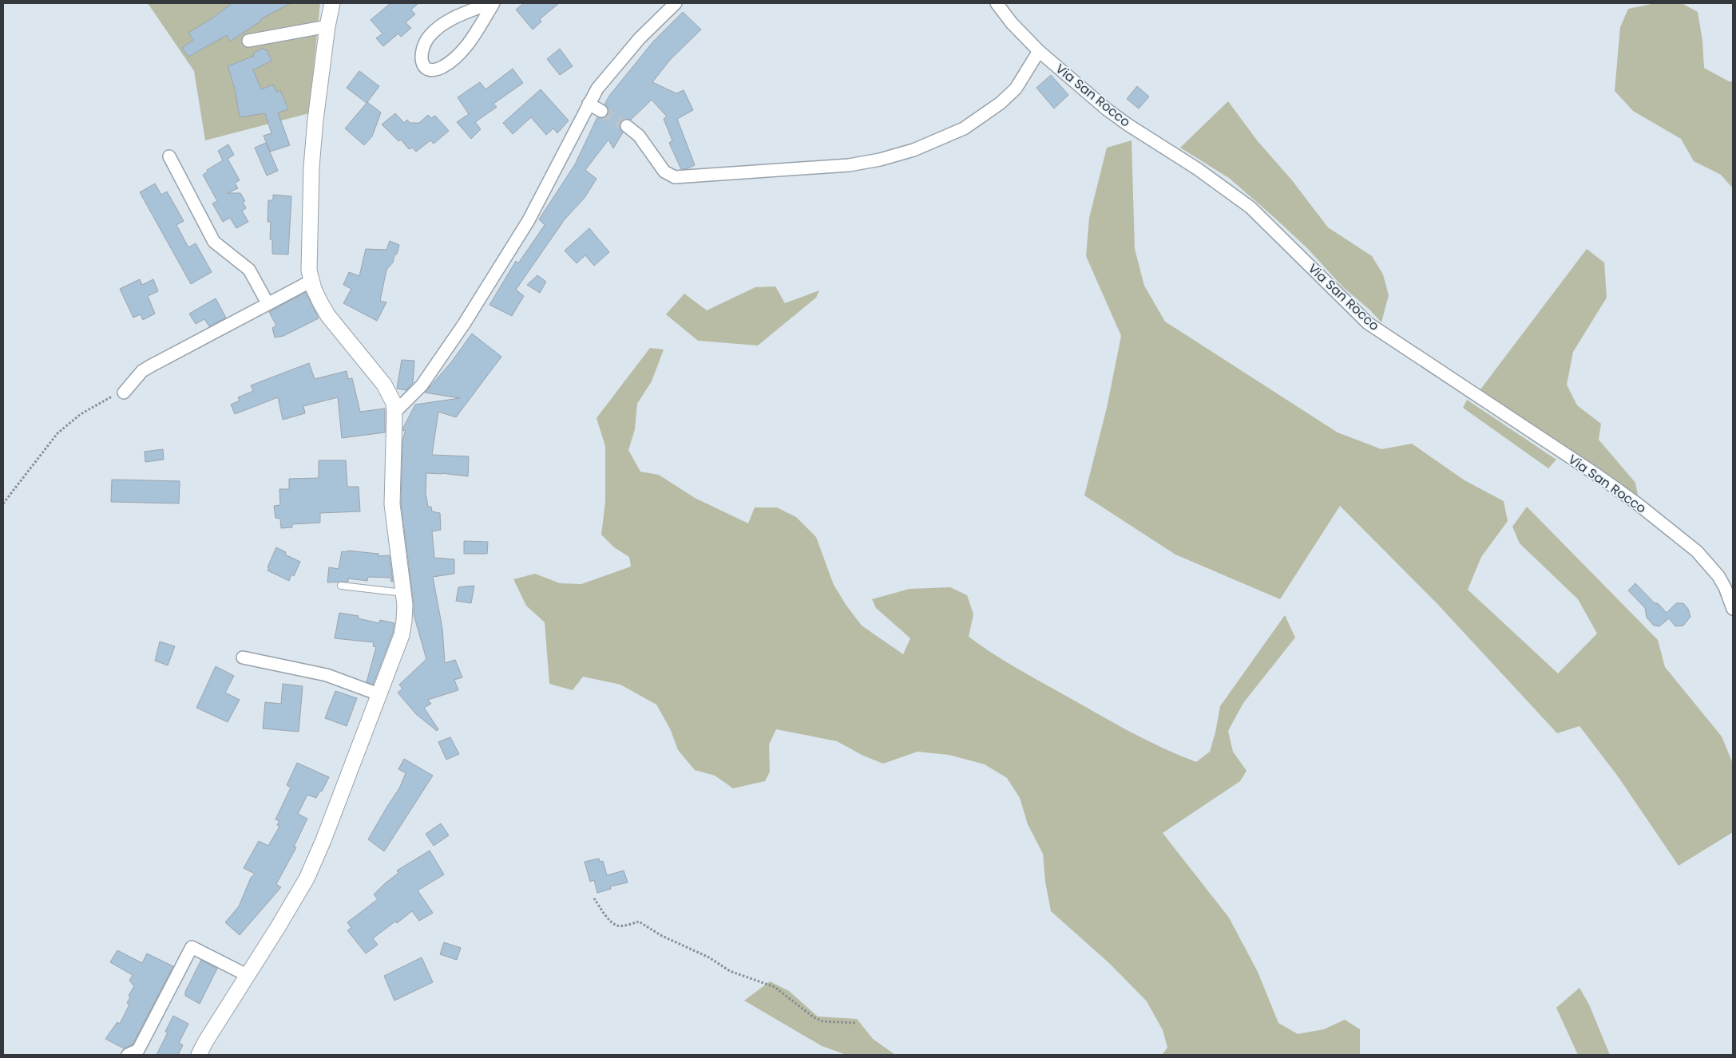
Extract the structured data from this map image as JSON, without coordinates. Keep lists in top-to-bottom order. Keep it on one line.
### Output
{"streets":{"street":["Via San Rocco"]}}
